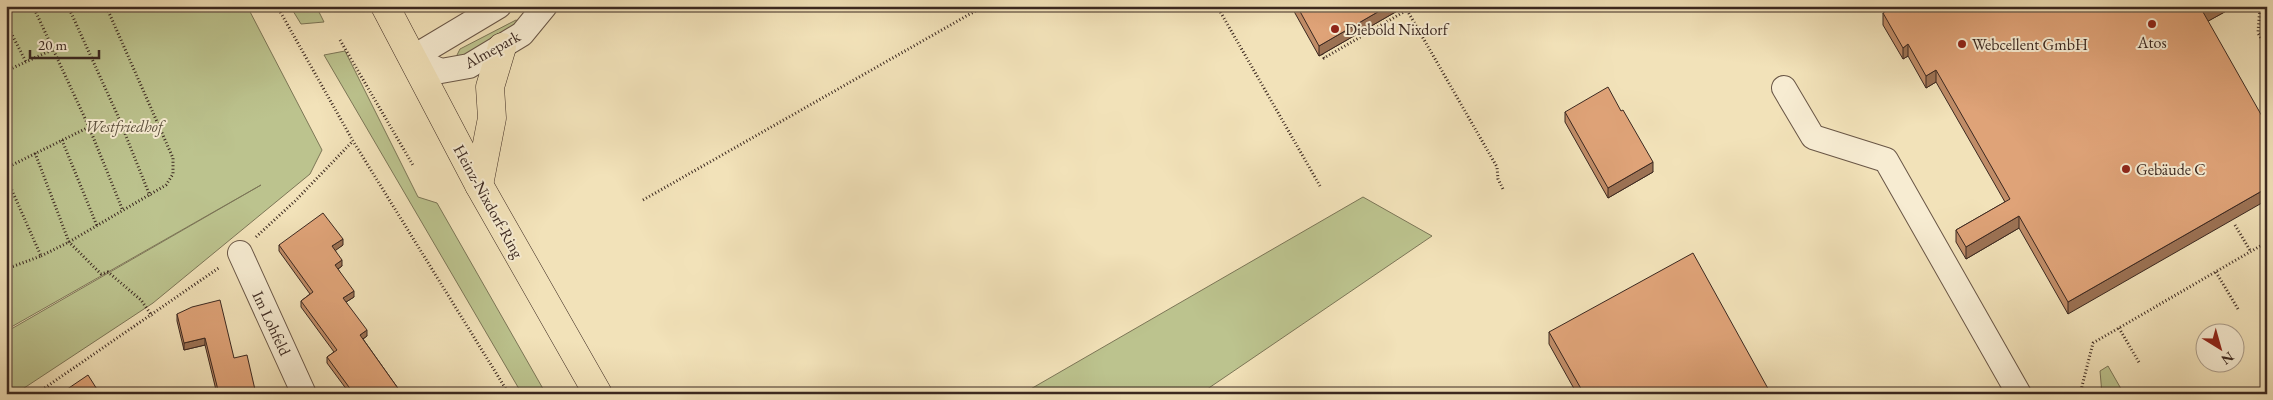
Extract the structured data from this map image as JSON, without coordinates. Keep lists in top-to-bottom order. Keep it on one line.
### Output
{"streets":{"main road":["Heinz-Nixdorf-Ring"],"street":["Almepark","Im Lohfeld"]},"crossings":[["Almepark","Heinz-Nixdorf-Ring"]],"parks":["Westfriedhof"],"places":["Atos","Diebold Nixdorf","Webcellent GmbH","Gebäude C"],"scale_bar":"20 m","north":"bottom right"}
